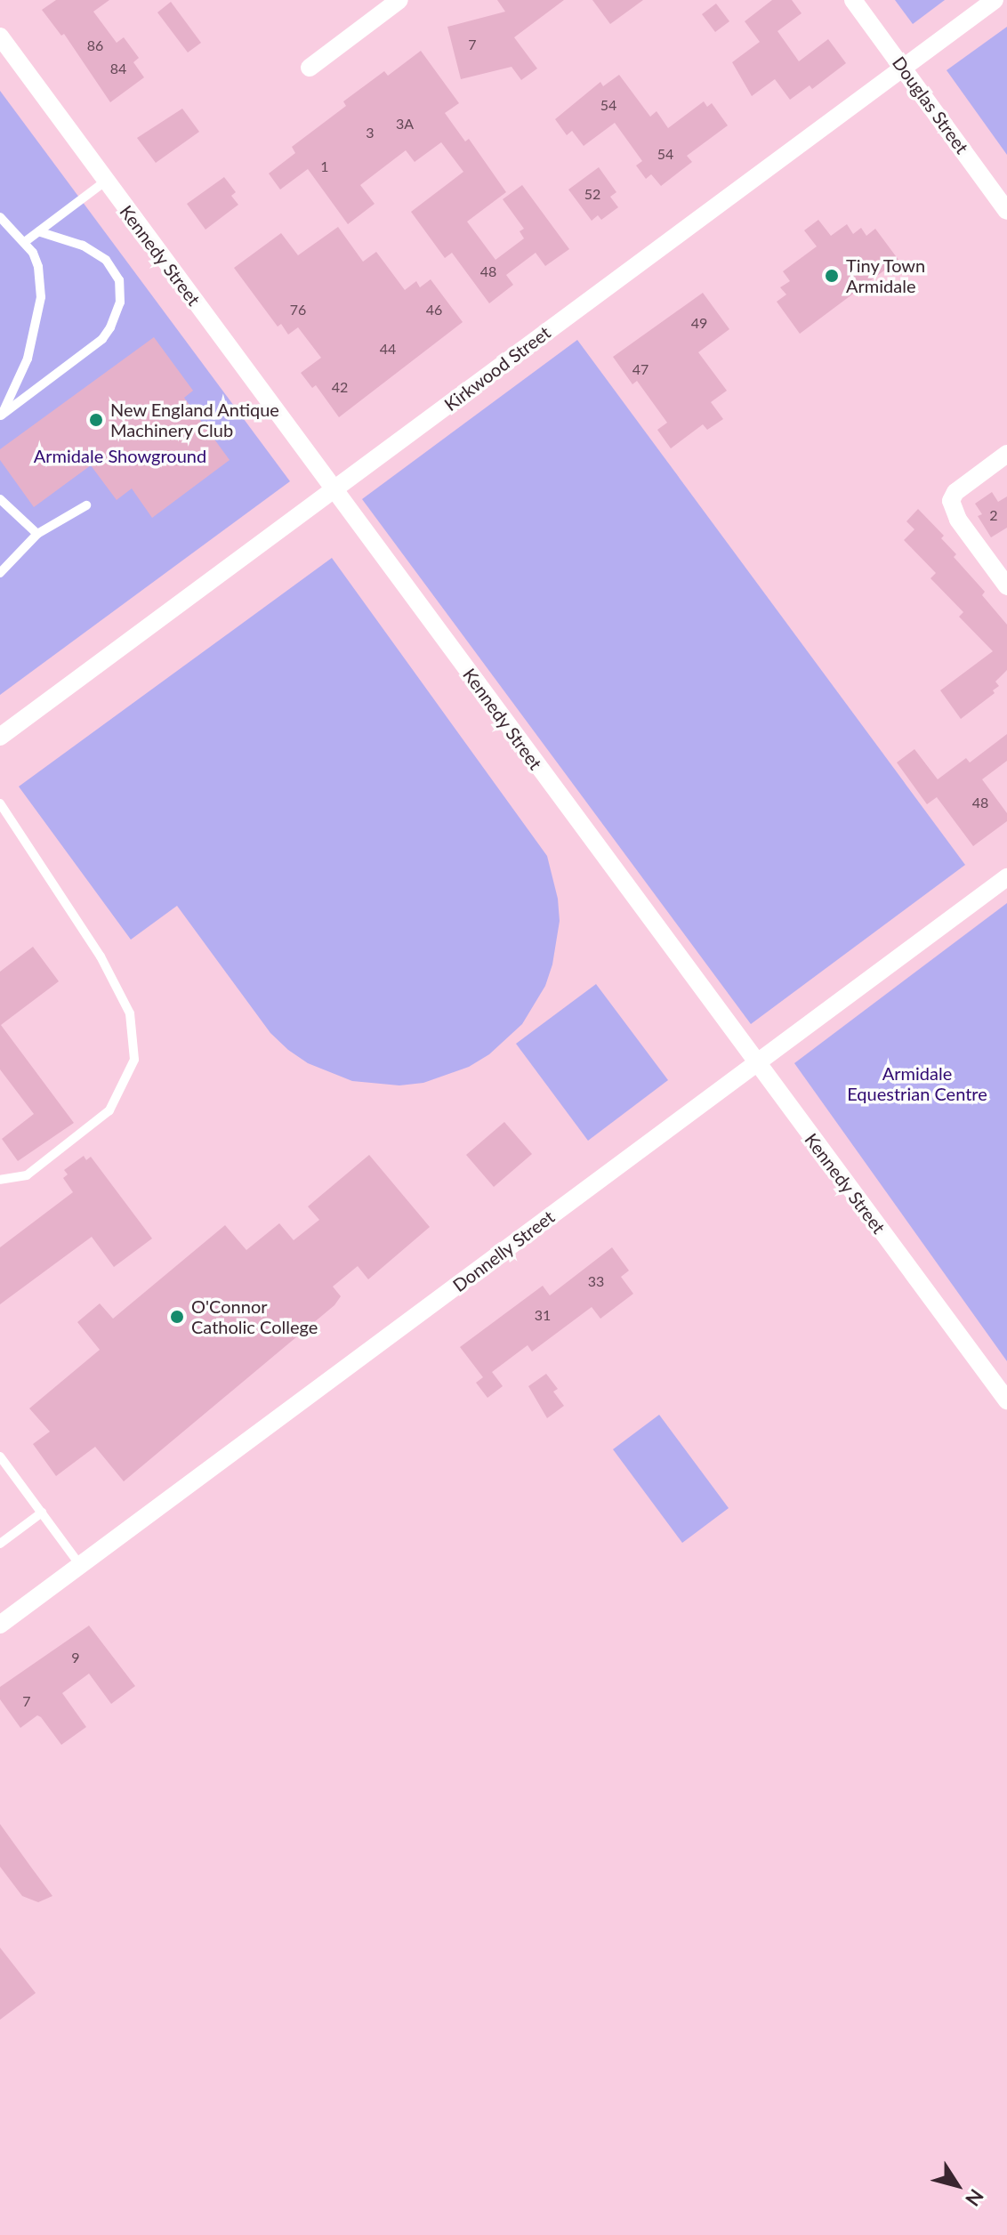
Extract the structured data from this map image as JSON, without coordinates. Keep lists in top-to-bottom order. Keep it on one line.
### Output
{"streets":{"street":["Douglas Street","Kennedy Street","Kirkwood Street","Donnelly Street"]},"crossings":[["Douglas Street","Kirkwood Street"],["Kennedy Street","Kirkwood Street"],["Kennedy Street","Donnelly Street"]],"parks":["Armidale Showground","Armidale Equestrian Centre"],"places":["Tiny Town Armidale","New England Antique Machinery Club","O'Connor Catholic College"],"house_numbers":["7","86","84","54","3A","3","54","1","52","48","76","46","49","44","47","42","2","48","33","31","9","7"],"north":"bottom right"}
